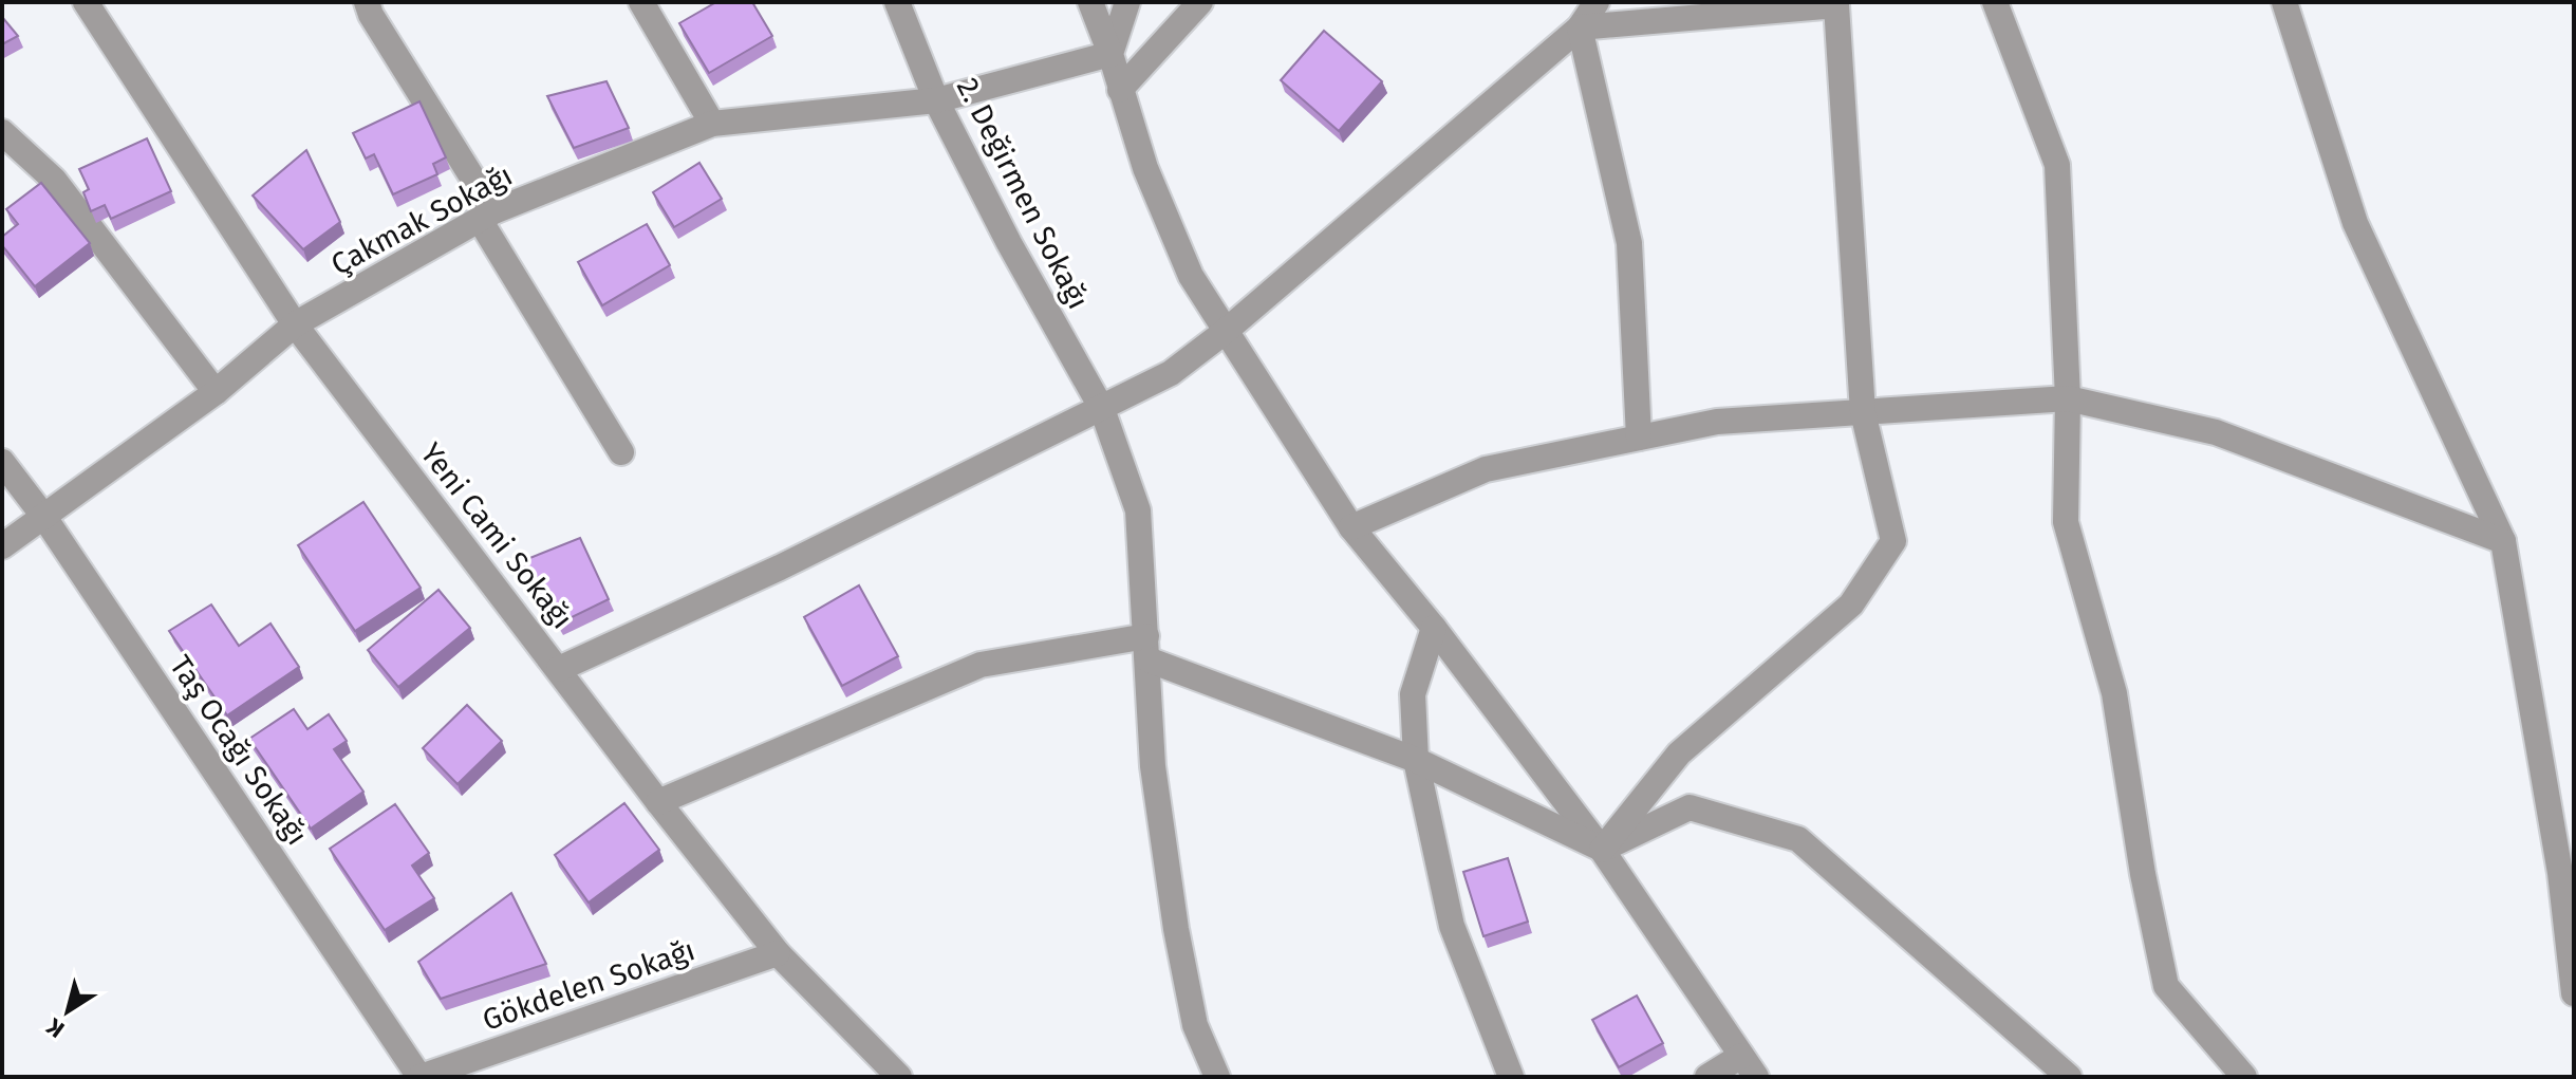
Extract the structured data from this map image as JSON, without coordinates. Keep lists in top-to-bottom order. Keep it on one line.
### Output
{"streets":{"street":["2. Değirmen Sokağı","Çakmak Sokağı","Yeni Cami Sokağı","Taş Ocağı Sokağı","Gökdelen Sokağı"]},"crossings":[["2. Değirmen Sokağı","Çakmak Sokağı"],["Çakmak Sokağı","Yeni Cami Sokağı"],["Çakmak Sokağı","Taş Ocağı Sokağı"],["Yeni Cami Sokağı","Gökdelen Sokağı"],["Taş Ocağı Sokağı","Gökdelen Sokağı"]],"north":"bottom left"}
